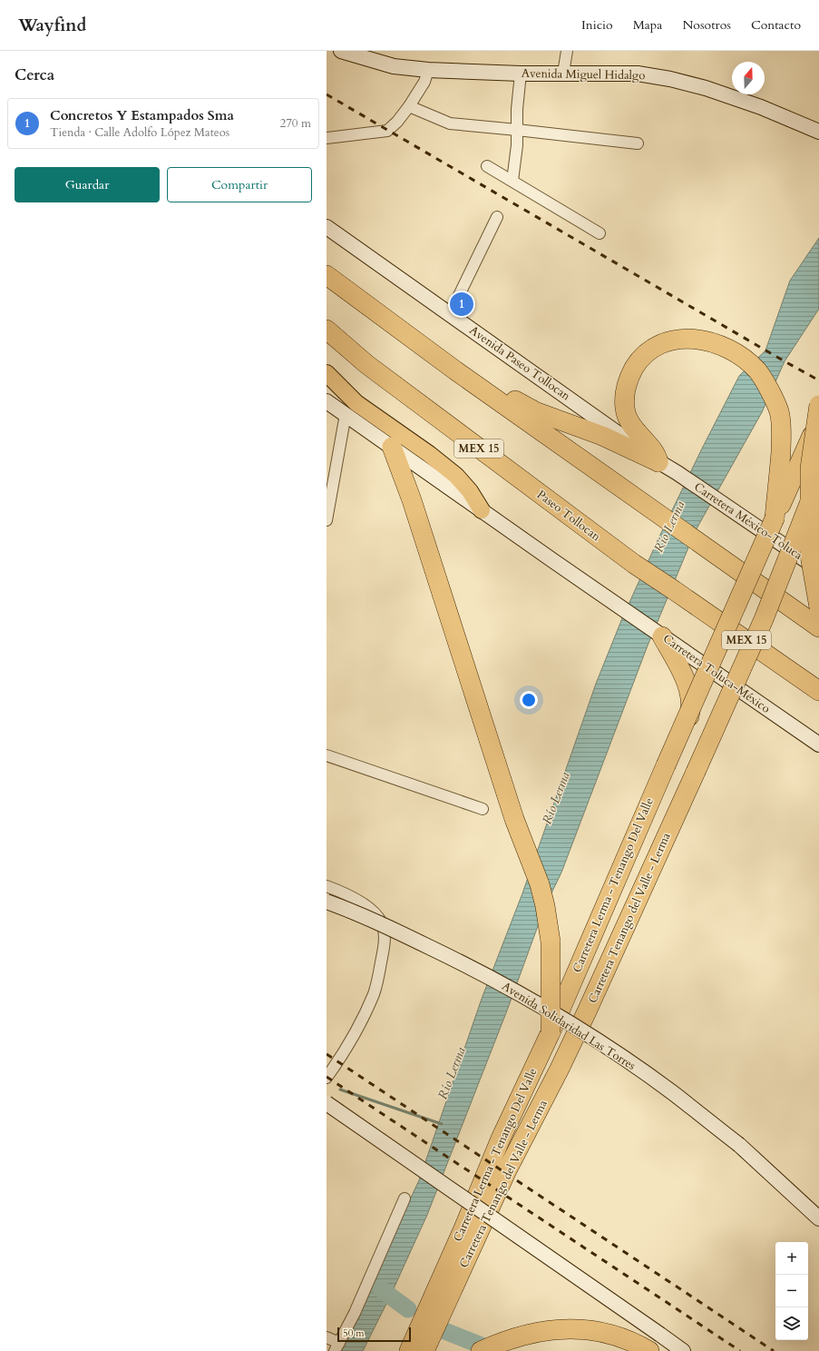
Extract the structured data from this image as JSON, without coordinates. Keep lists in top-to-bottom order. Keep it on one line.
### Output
{"streets":{"highway":["MEX 15","Paseo Tollocan","Carretera Lerma - Tenango Del Valle","Carretera Tenango del Valle - Lerma"],"main road":["Avenida Miguel Hidalgo","Avenida Paseo Tollocan","Carretera México-Toluca","Carretera Toluca-México","Avenida Solidaridad Las Torres"]},"crossings":[["Avenida Paseo Tollocan","Carretera México-Toluca"]],"water":["Río Lerma"],"scale_bar":"50 m","north":"top","page":{"header":"Wayfind","nav":["Inicio","Mapa","Nosotros","Contacto"],"heading":"Cerca","list":[{"mark":"1","name":"Concretos Y Estampados Sma","note":"Tienda · Calle Adolfo López Mateos","value":"270 m"}],"buttons":["Guardar","Compartir"],"pins":"1","map_buttons":["+","−"],"scale":"50 m"}}
